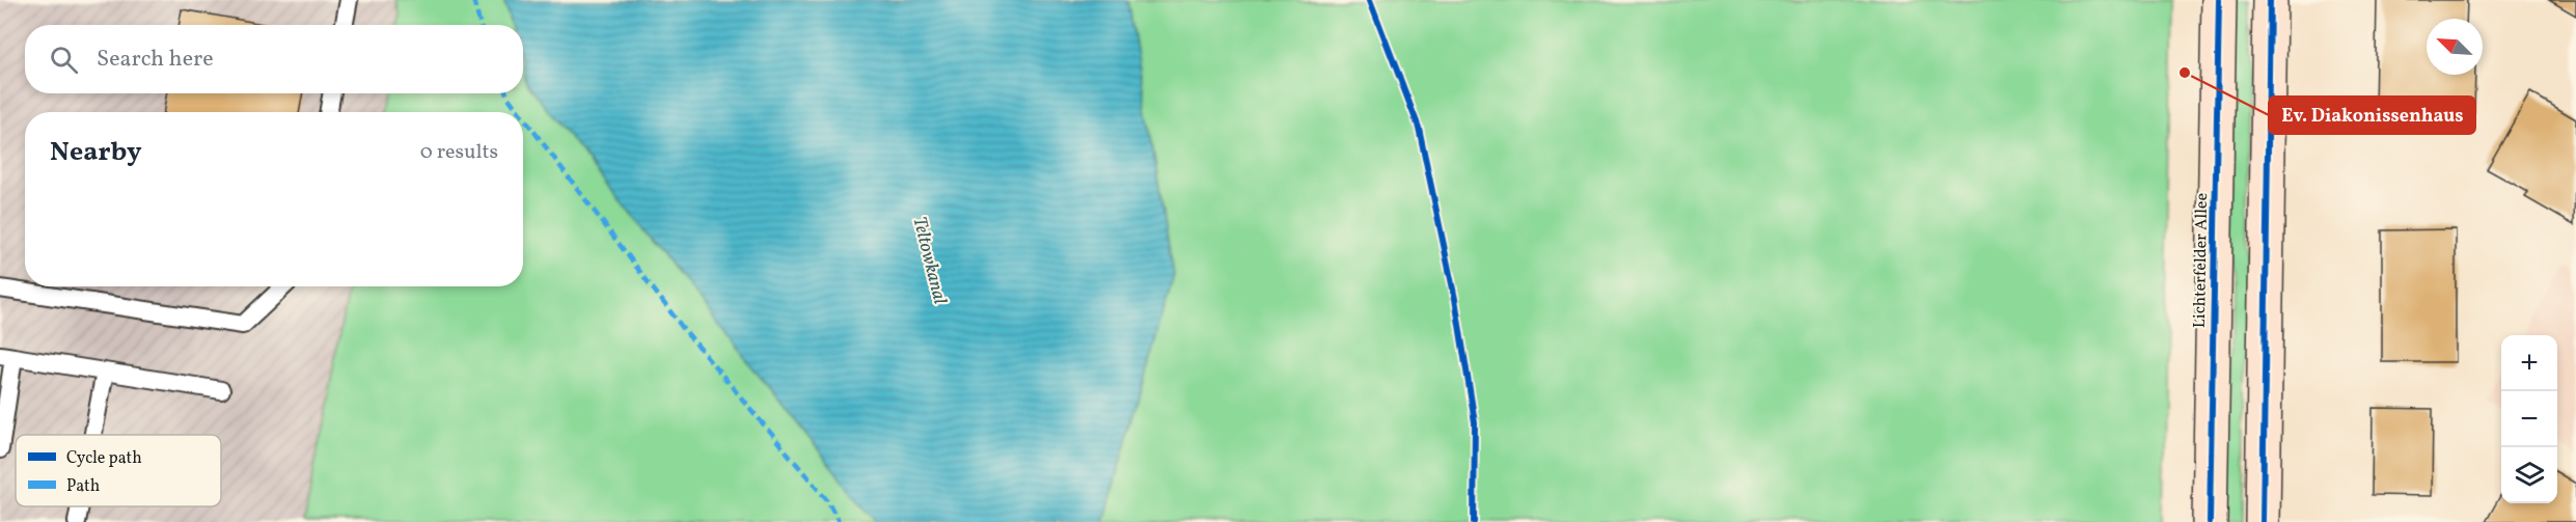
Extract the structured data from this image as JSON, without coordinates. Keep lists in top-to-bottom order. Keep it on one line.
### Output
{"streets":{"main road":["Lichterfelder Allee"]},"water":["Teltowkanal"],"places":["Ev. Diakonissenhaus"],"legend":["Cycle path","Path"],"north":"top left","page":{"search":"Search here","heading":["Nearby","0 results"],"map_buttons":["+","−"]}}
